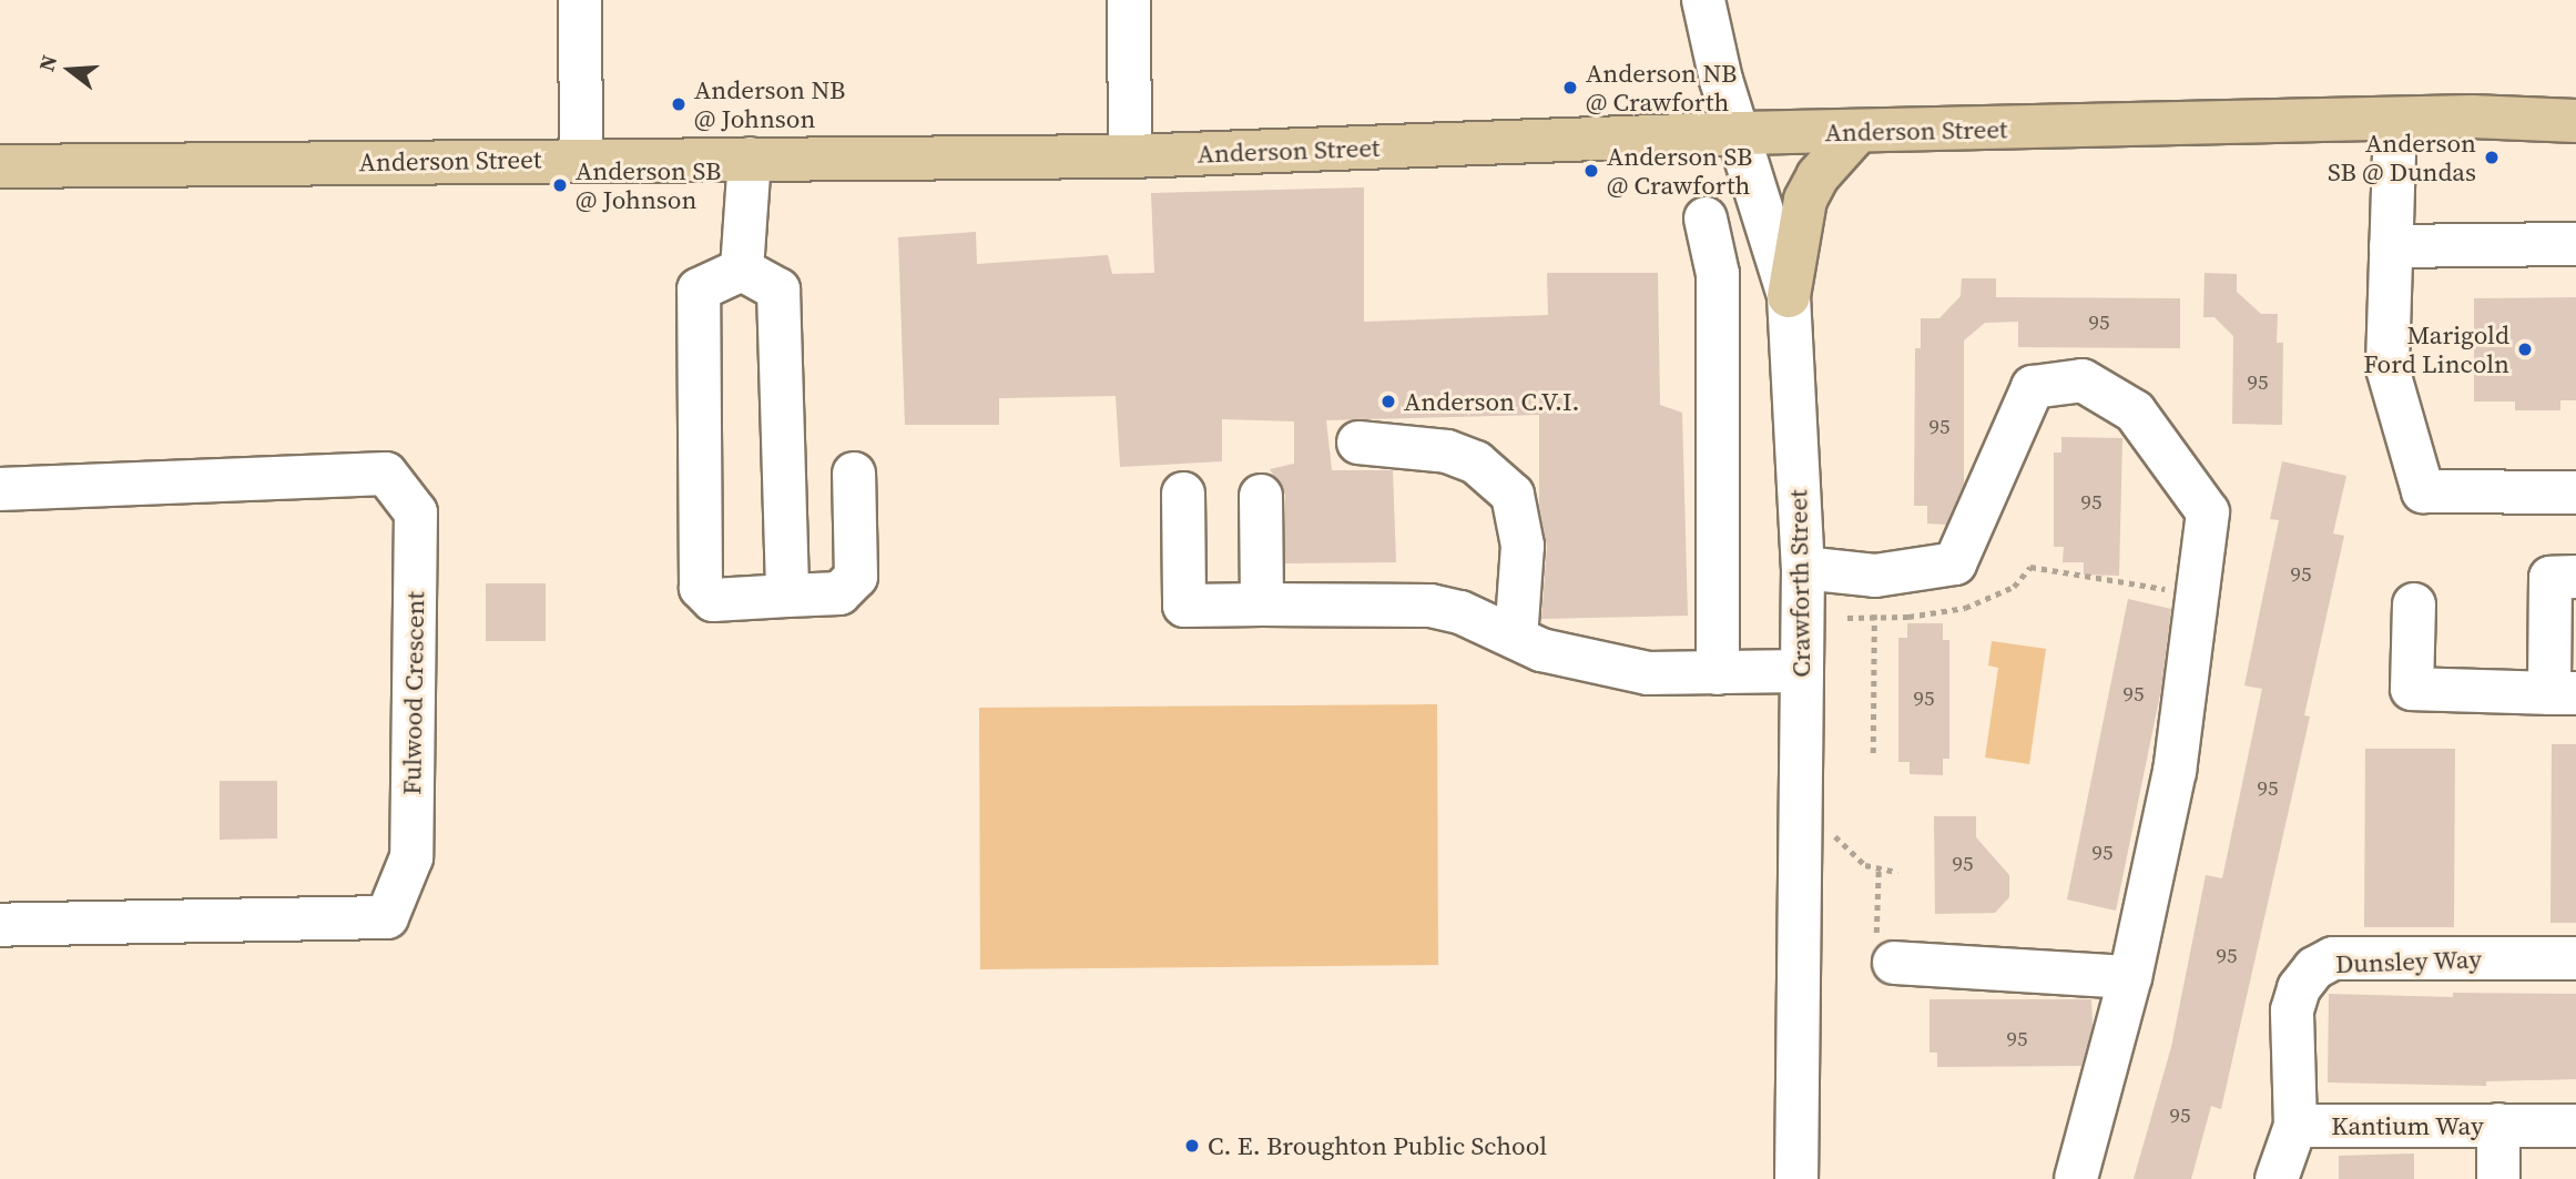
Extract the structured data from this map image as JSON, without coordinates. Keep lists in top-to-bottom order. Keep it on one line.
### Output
{"streets":{"main road":["Anderson Street"],"street":["Crawforth Street","Fulwood Crescent","Dunsley Way","Kantium Way"]},"crossings":[["Anderson Street","Crawforth Street"],["Dunsley Way","Kantium Way"]],"places":["Anderson NB @ Crawforth","Anderson NB @ Johnson","Anderson SB @ Dundas","Anderson SB @ Crawforth","Anderson SB @ Johnson","Marigold Ford Lincoln","Anderson C.V.I.","C. E. Broughton Public School"],"house_numbers":["95","95","95","95","95","95","95","95","95","95","95","95","95"],"north":"left"}
